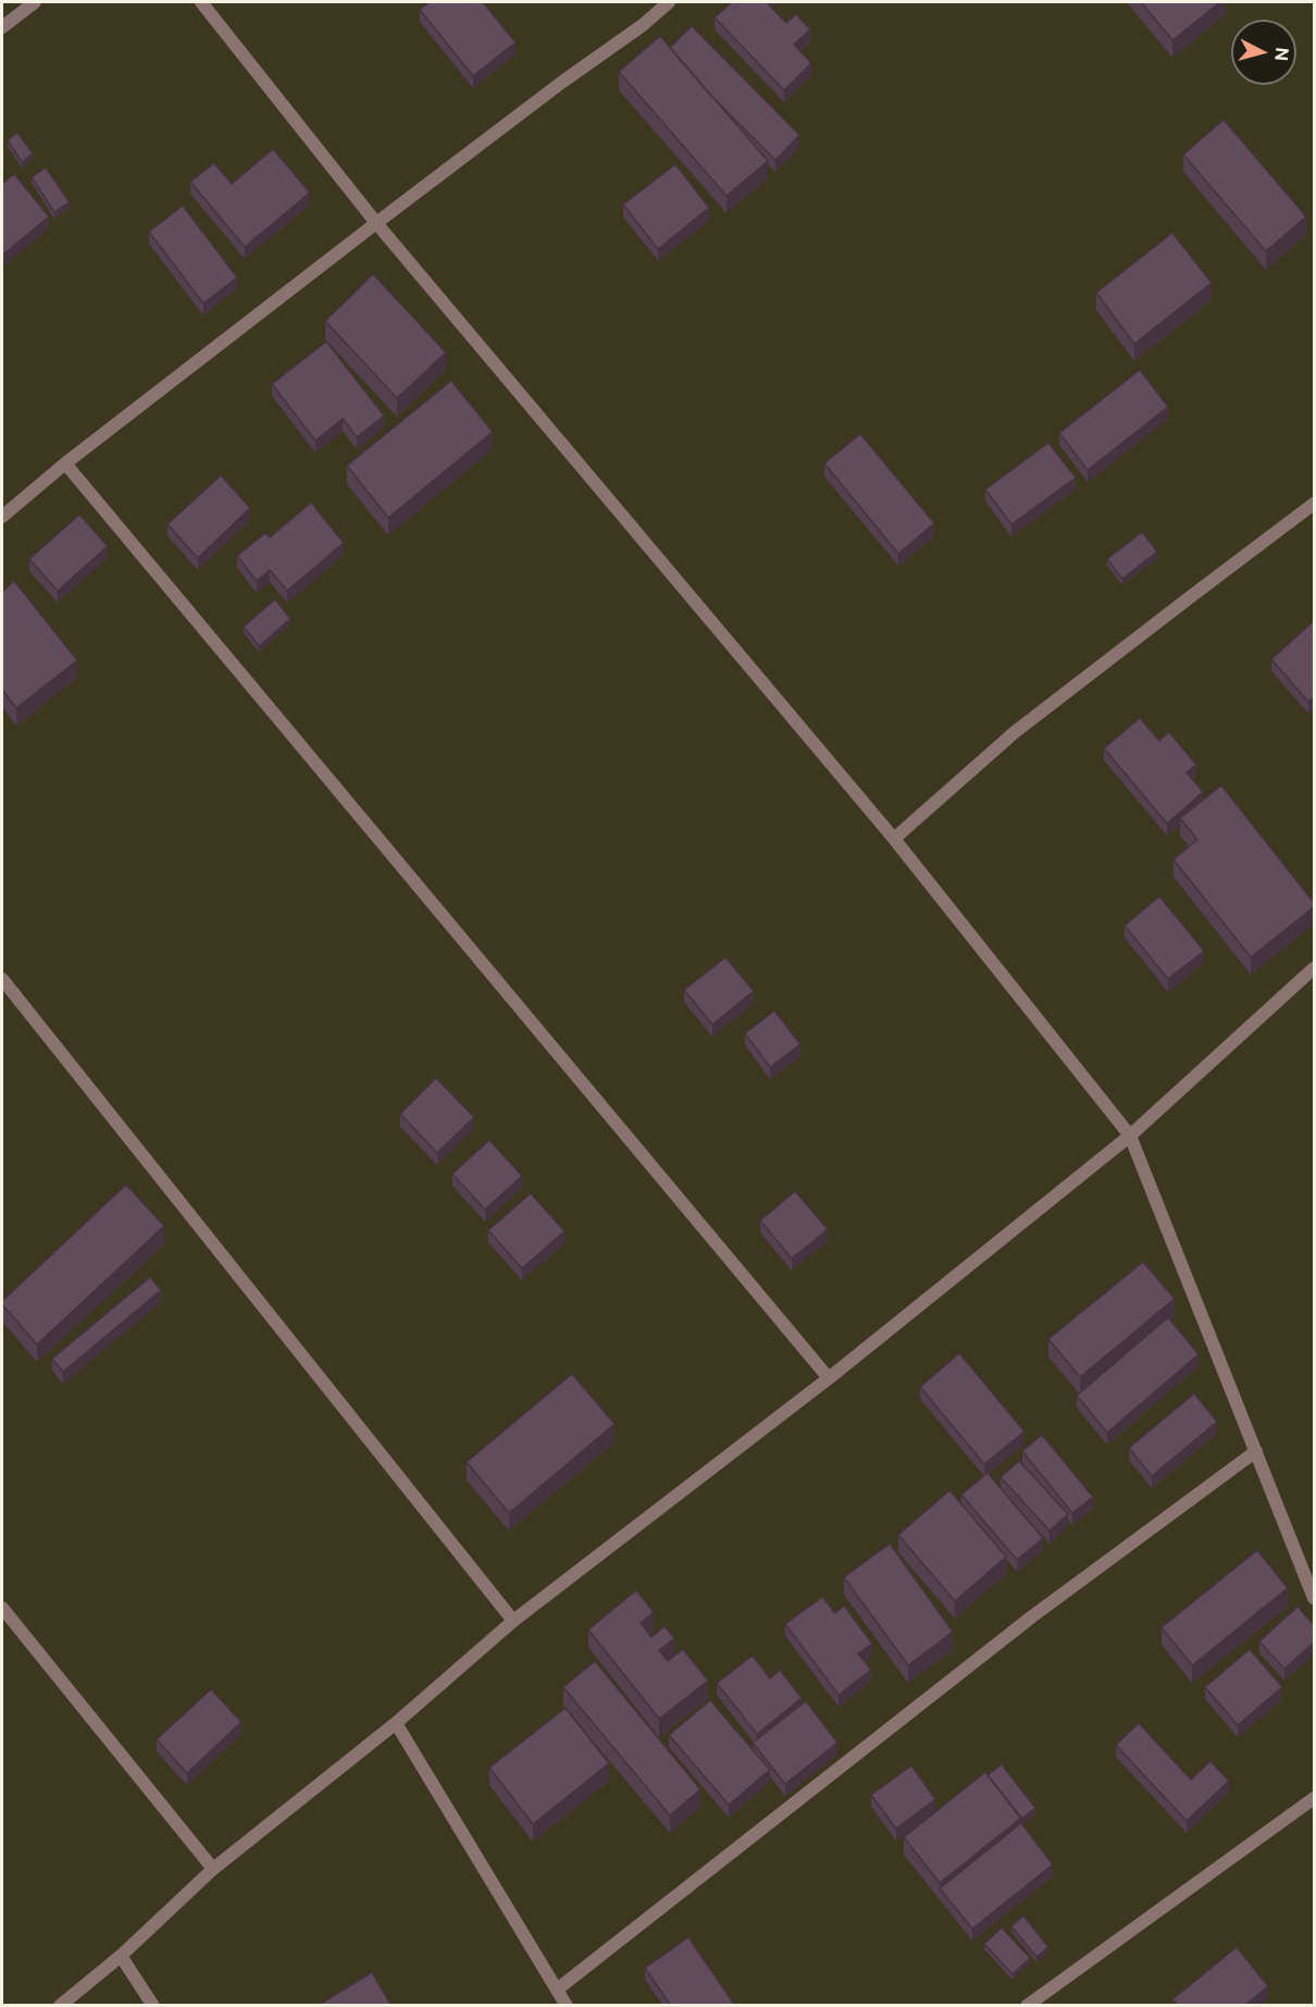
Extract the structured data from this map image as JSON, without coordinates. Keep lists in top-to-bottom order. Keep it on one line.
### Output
{"north":"right"}
